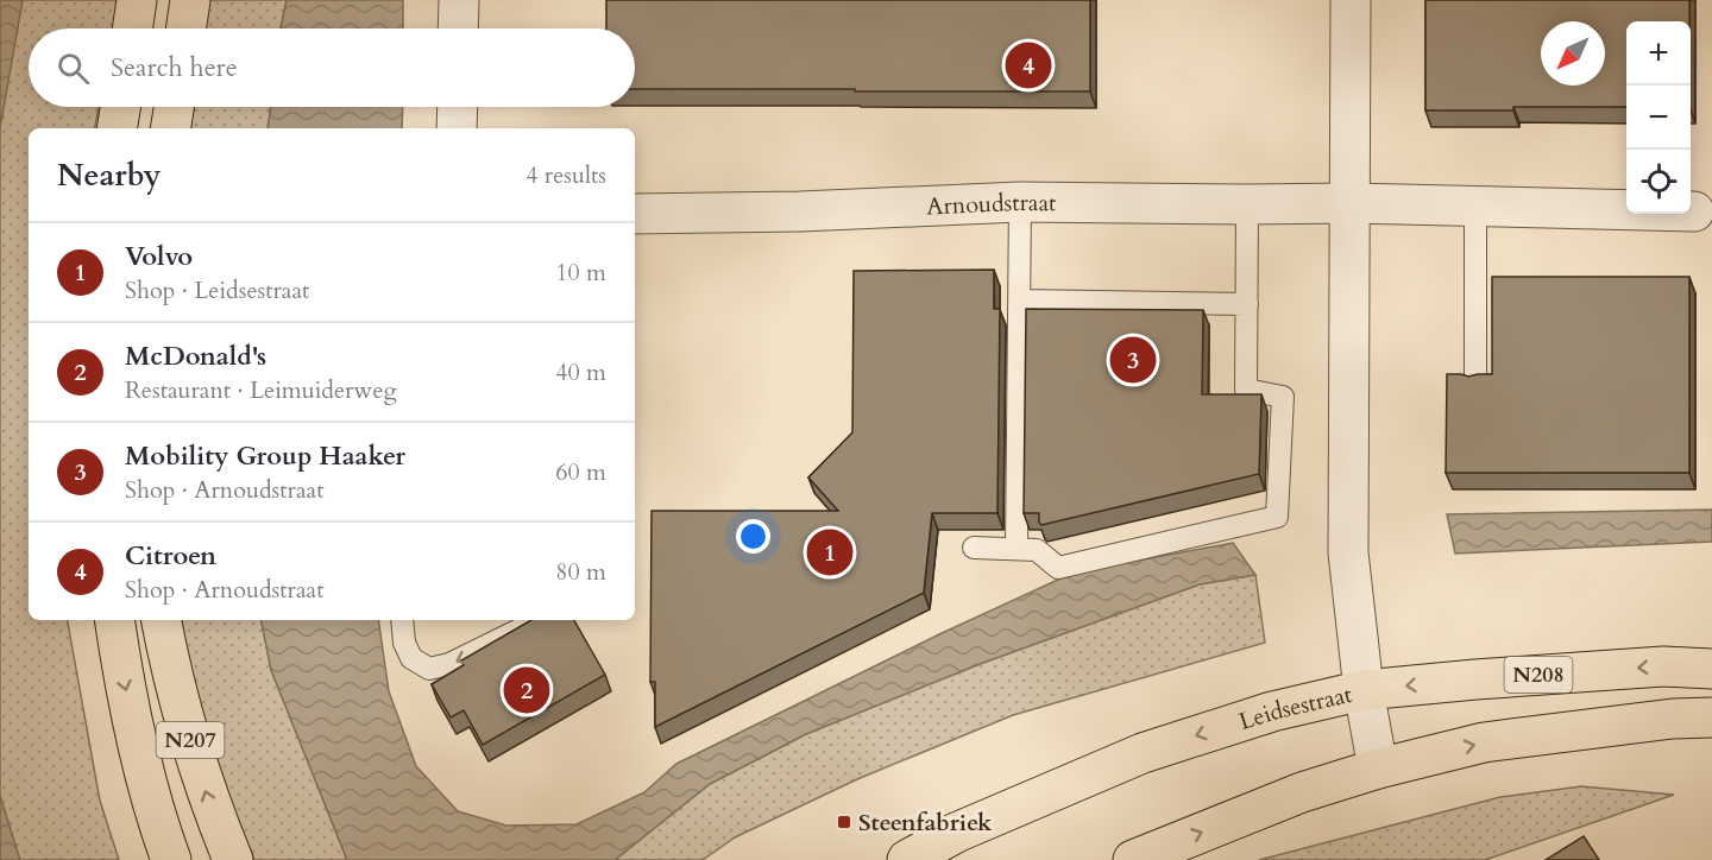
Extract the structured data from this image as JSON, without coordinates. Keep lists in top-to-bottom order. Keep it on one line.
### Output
{"streets":{"main road":["N208","Leidsestraat","N207"],"street":["Arnoudstraat"]},"places":{"transit":["Steenfabriek"]},"north":"bottom left","page":{"map_buttons":["+","−"],"search":"Search here","pins":["4","3","1","2"],"heading":["Nearby","4 results"],"list":[{"mark":"1","name":"Volvo","note":"Shop · Leidsestraat","value":"10 m"},{"mark":"2","name":"McDonald's","note":"Restaurant · Leimuiderweg","value":"40 m"},{"mark":"3","name":"Mobility Group Haaker","note":"Shop · Arnoudstraat","value":"60 m"},{"mark":"4","name":"Citroen","note":"Shop · Arnoudstraat","value":"80 m"}]}}
